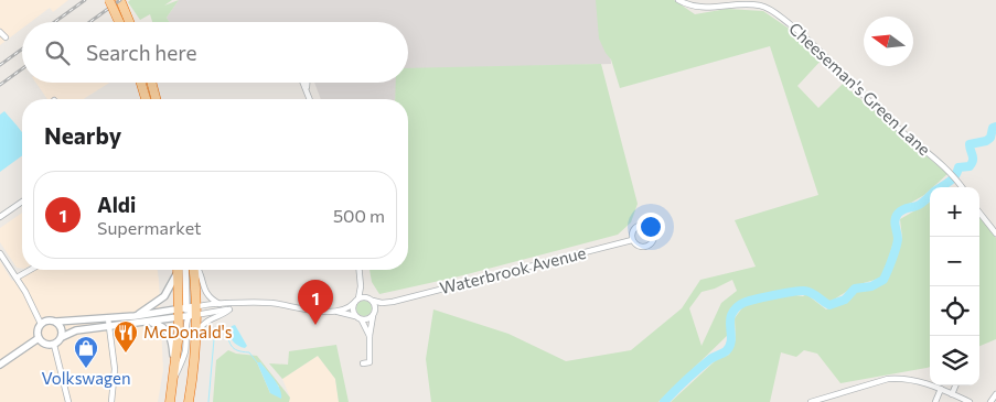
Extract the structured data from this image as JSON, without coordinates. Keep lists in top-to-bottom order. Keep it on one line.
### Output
{"streets":{"street":["Cheeseman's Green Lane","Waterbrook Avenue"]},"places":{"restaurant":["McDonald's"],"shop":["Volkswagen"]},"north":"left","page":{"search":"Search here","heading":"Nearby","list":[{"mark":"1","name":"Aldi","note":"Supermarket","value":"500 m"}],"map_buttons":["+","−"],"pins":"1"}}
